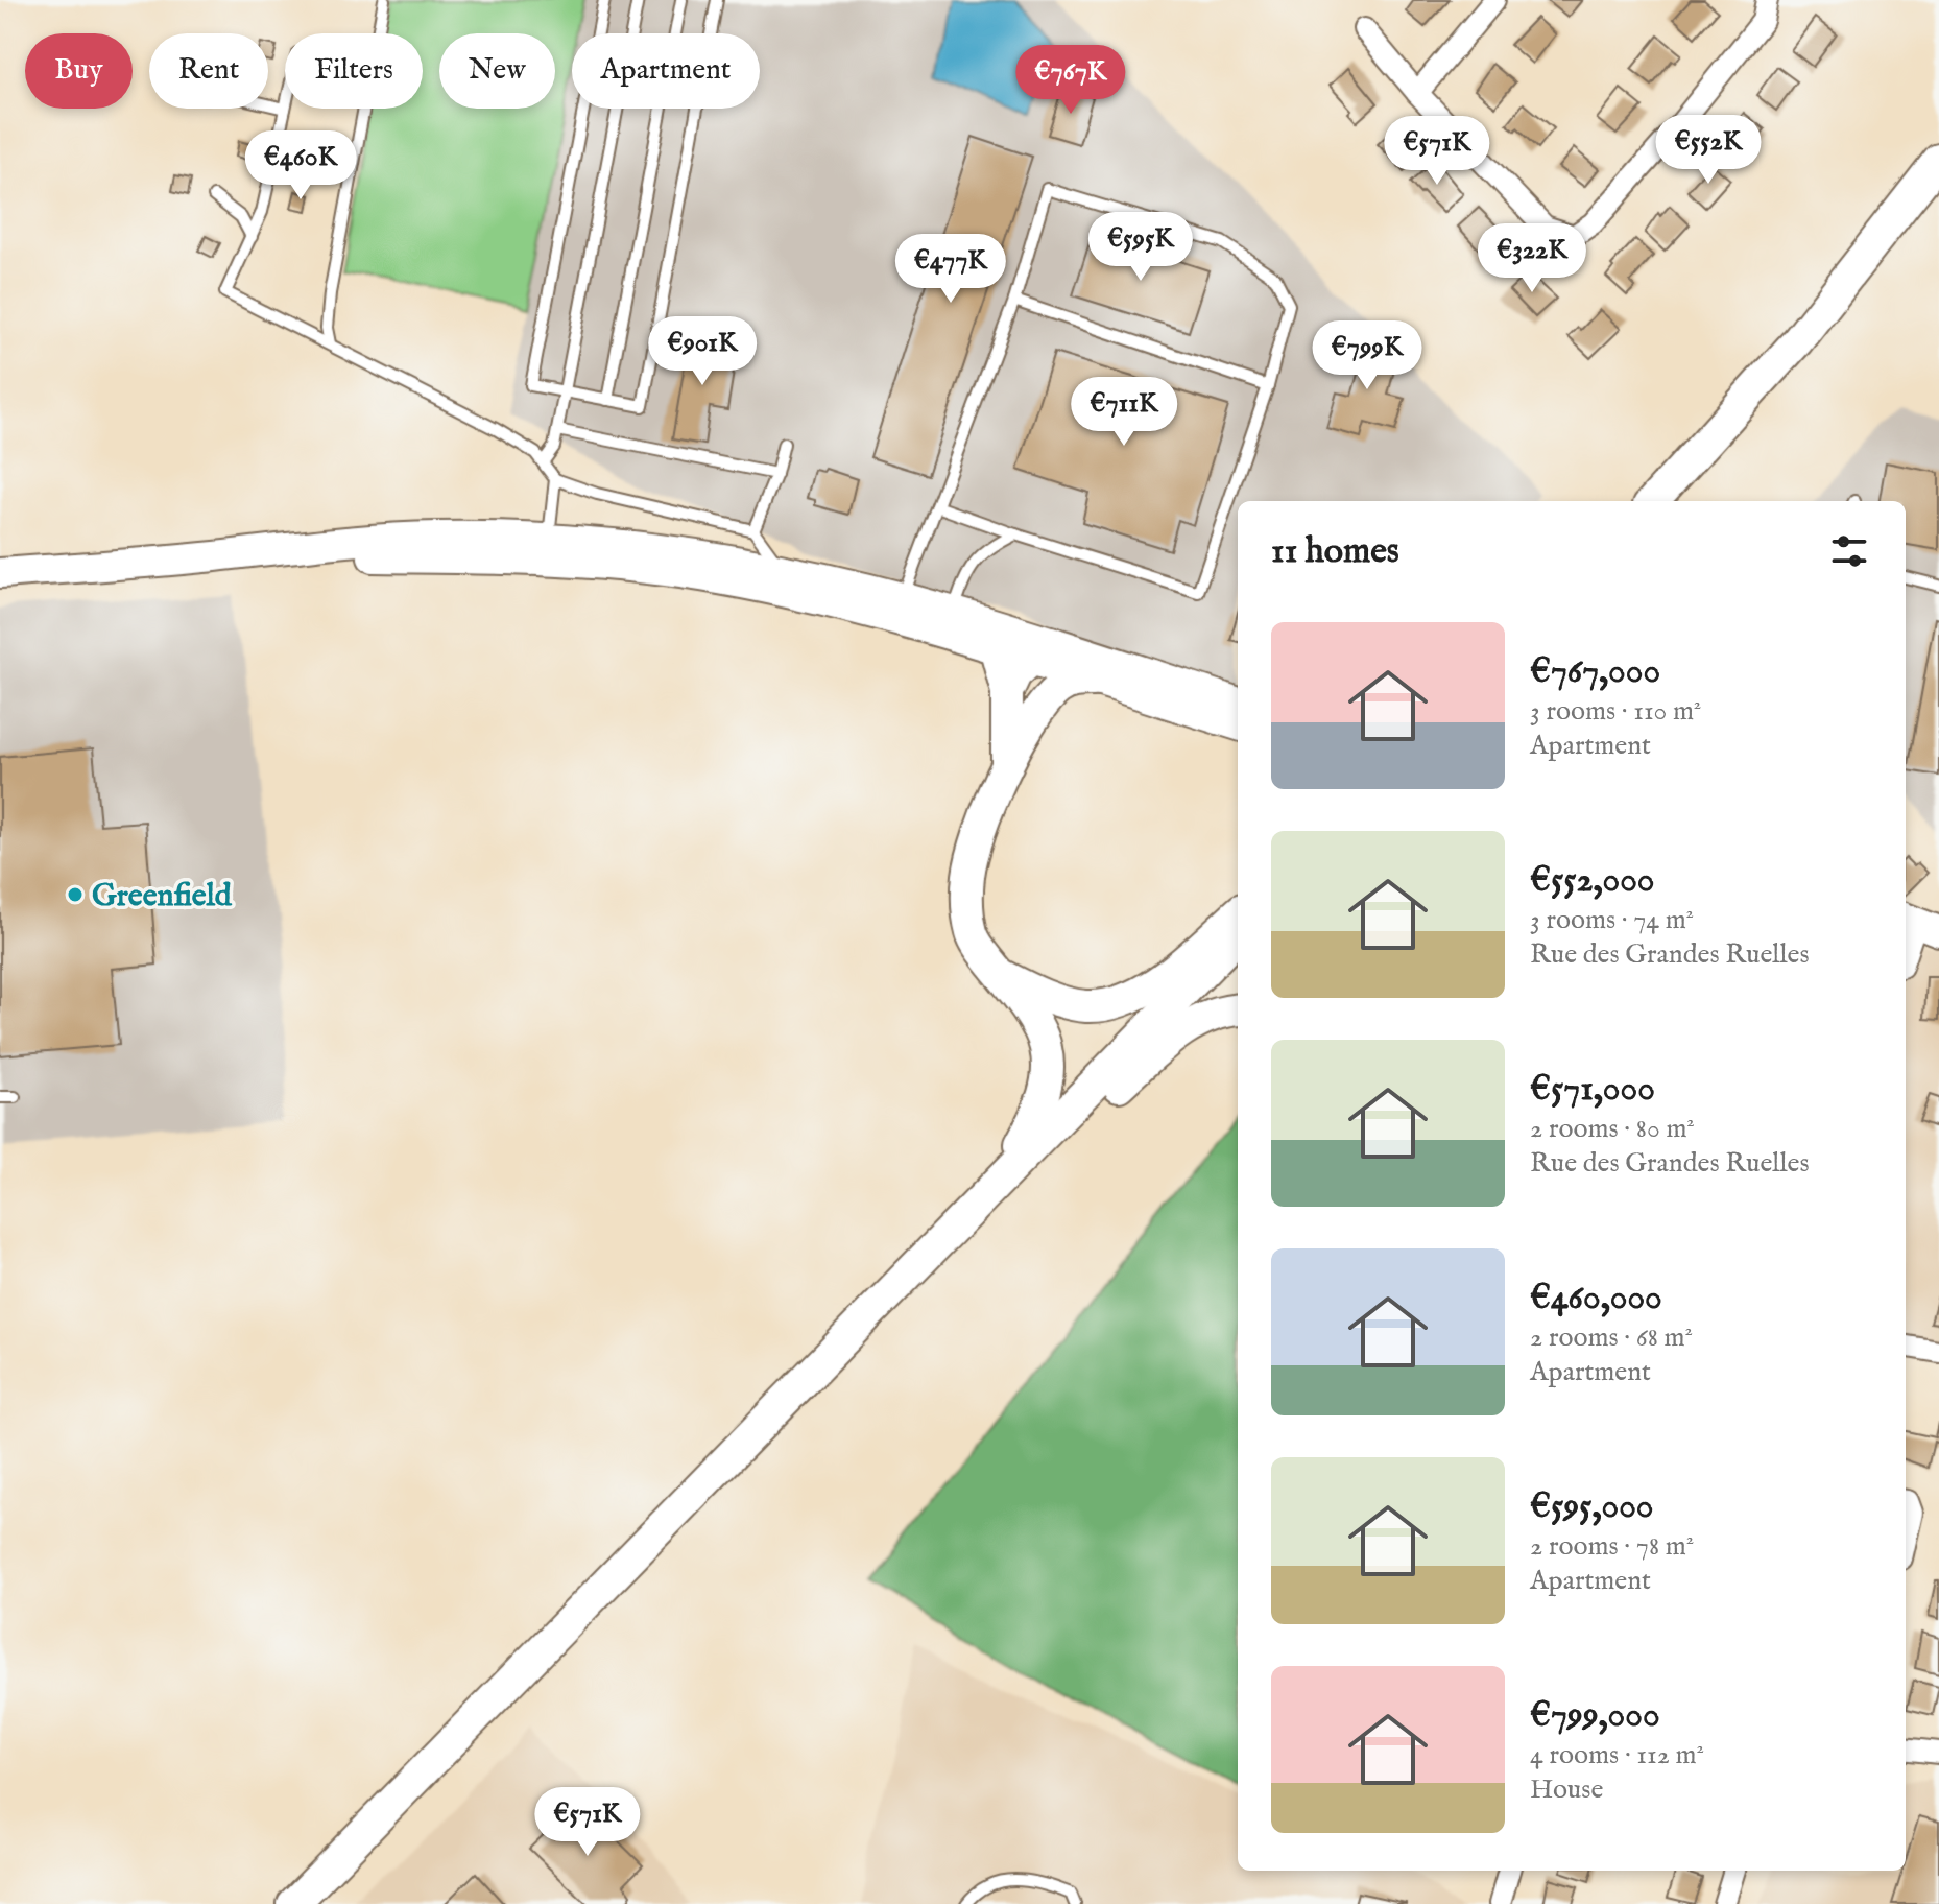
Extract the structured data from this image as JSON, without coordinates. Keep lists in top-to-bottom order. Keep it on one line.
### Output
{"places":["Greenfield"],"page":{"chip":["Buy","Rent","Filters","New","Apartment"],"price":["€767K","€552K","€571K","€460K","€595K","€322K","€477K","€901K","€799K","€711K","€571K"],"heading":"11 homes","list":[{"name":"€767,000","note":"3 rooms · 110 m² · Apartment"},{"name":"€552,000","note":"3 rooms · 74 m² · Rue des Grandes Ruelles"},{"name":"€571,000","note":"2 rooms · 80 m² · Rue des Grandes Ruelles"},{"name":"€460,000","note":"2 rooms · 68 m² · Apartment"},{"name":"€595,000","note":"2 rooms · 78 m² · Apartment"},{"name":"€799,000","note":"4 rooms · 112 m² · House"}]}}
